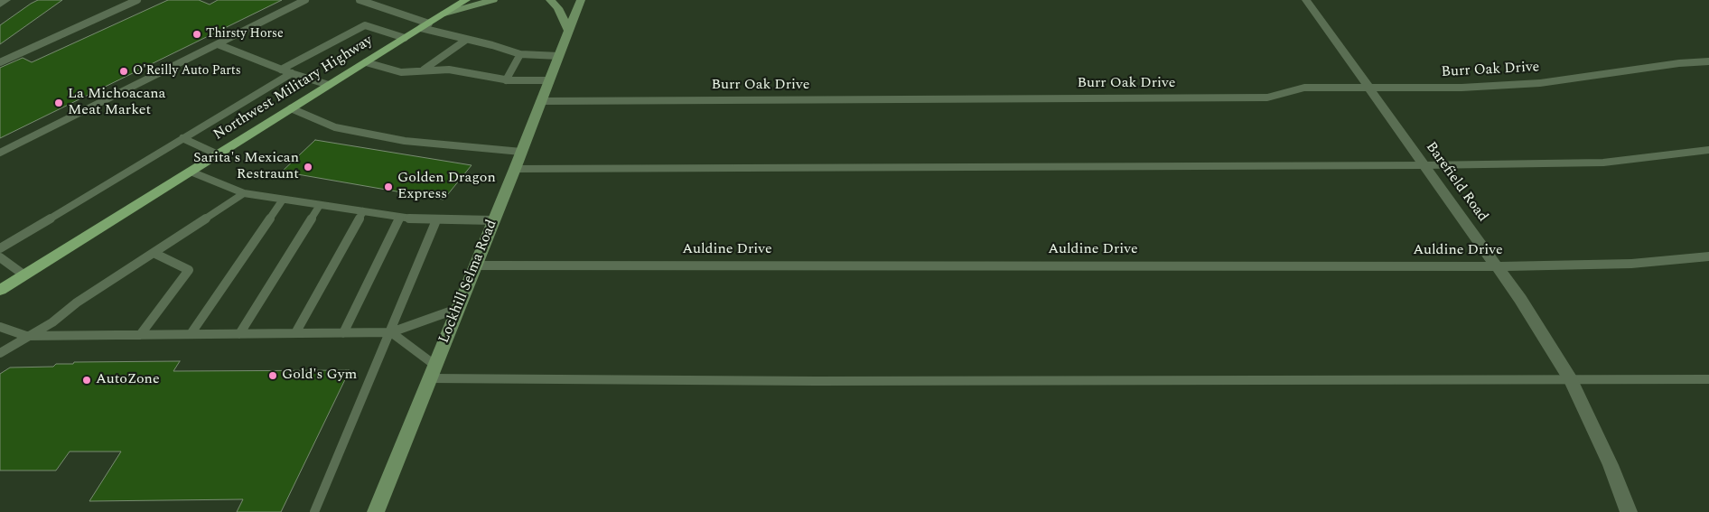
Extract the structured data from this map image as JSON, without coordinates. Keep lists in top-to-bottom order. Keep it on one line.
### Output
{"streets":{"main road":["Northwest Military Highway","Lockhill Selma Road"],"street":["Burr Oak Drive","Barefield Road","Auldine Drive"]},"crossings":[["Burr Oak Drive","Barefield Road"],["Burr Oak Drive","Lockhill Selma Road"],["Barefield Road","Auldine Drive"],["Auldine Drive","Lockhill Selma Road"]],"places":["Thirsty Horse","O'Reilly Auto Parts","La Michoacana Meat Market","Sarita's Mexican Restraunt","Golden Dragon Express","Gold's Gym","AutoZone"]}
